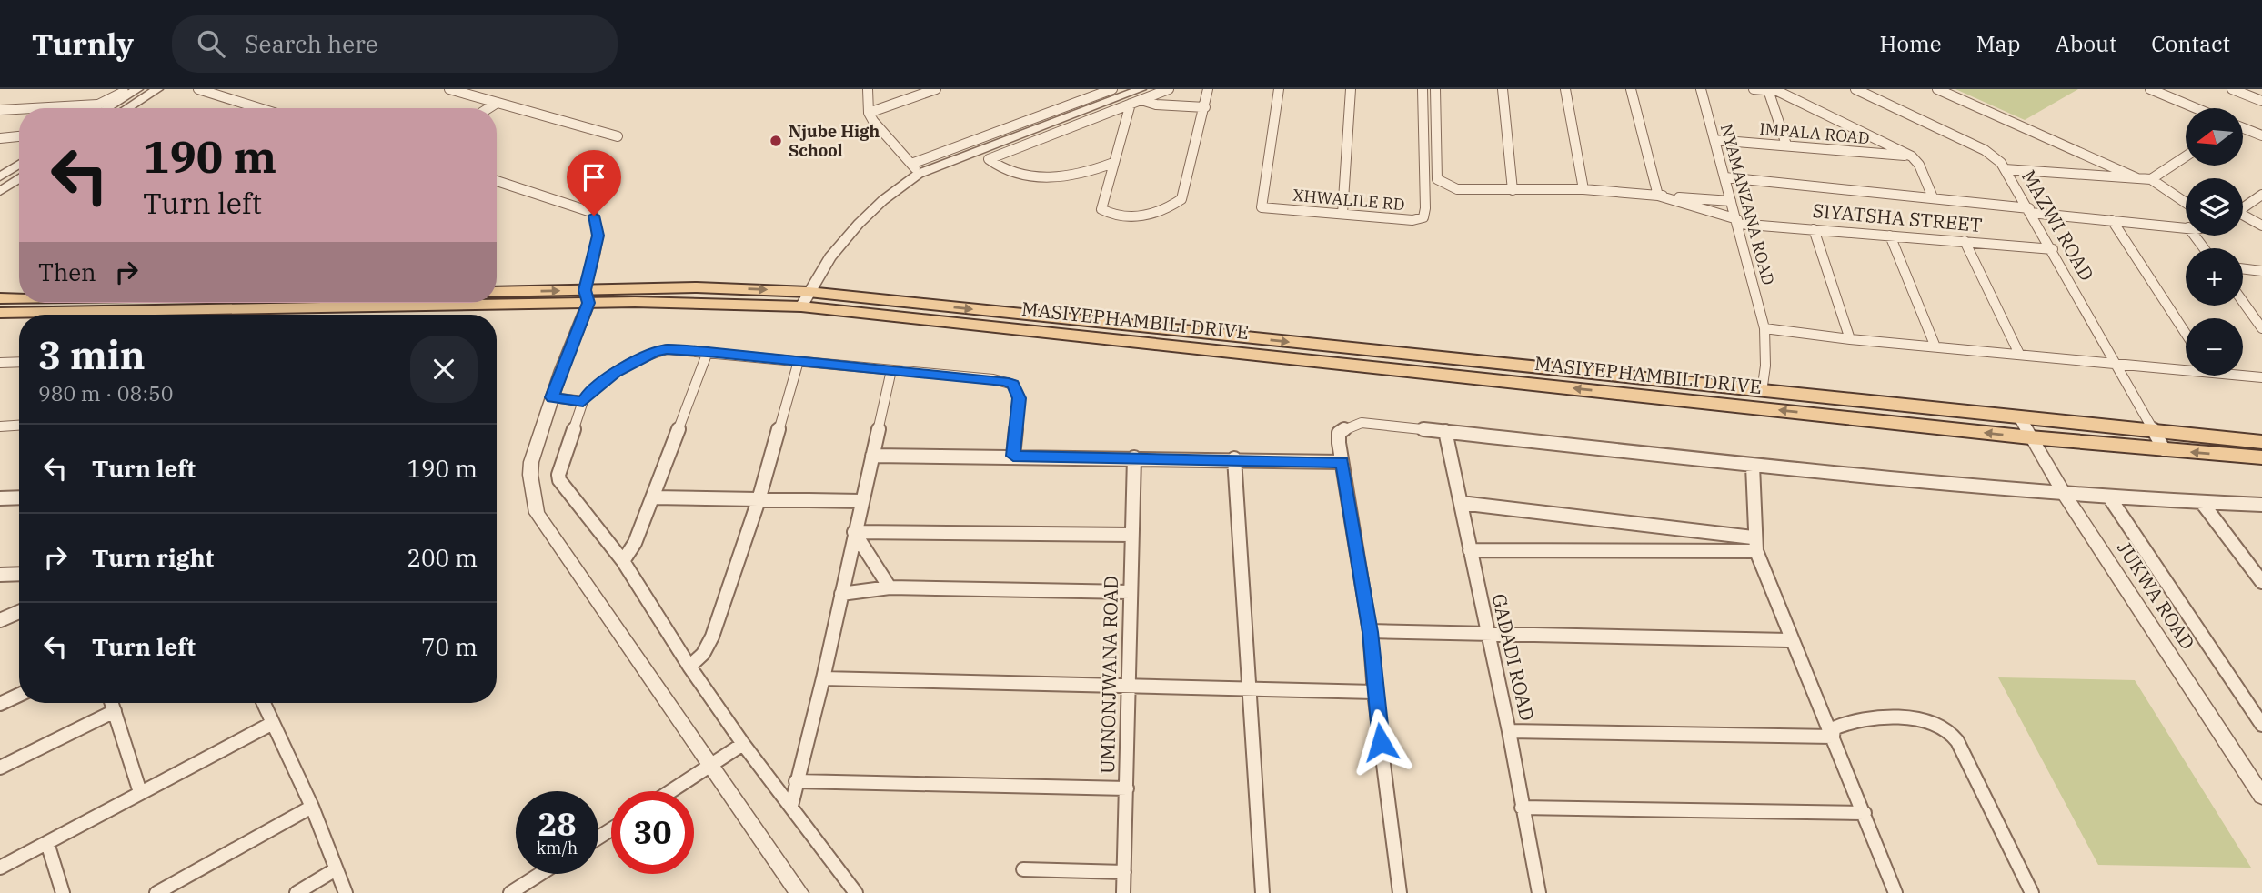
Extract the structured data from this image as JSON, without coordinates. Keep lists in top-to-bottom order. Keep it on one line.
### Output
{"streets":{"main road":["MASIYEPHAMBILI DRIVE"],"street":["IMPALA ROAD","XHWALILE RD","NYAMANZANA ROAD","SIYATSHA STREET","MAZWI ROAD","JUKWA ROAD","GADADI ROAD","UMNONJWANA ROAD"]},"crossings":[["IMPALA ROAD","NYAMANZANA ROAD"],["NYAMANZANA ROAD","SIYATSHA STREET"],["NYAMANZANA ROAD","MASIYEPHAMBILI DRIVE"],["SIYATSHA STREET","MAZWI ROAD"],["MAZWI ROAD","MASIYEPHAMBILI DRIVE"],["MASIYEPHAMBILI DRIVE","JUKWA ROAD"]],"places":["Njube High School"],"north":"left","page":{"header":"Turnly","search":"Search here","nav":["Home","Map","About","Contact"],"map_buttons":["+","−"],"turn":["190 m","Turn left"],"then":"Then","heading":["3 min","980 m · 08:50"],"list":[{"name":"Turn left","value":"190 m"},{"name":"Turn right","value":"200 m"},{"name":"Turn left","value":"70 m"}],"speed":"28 km/h","limit":"30"}}
